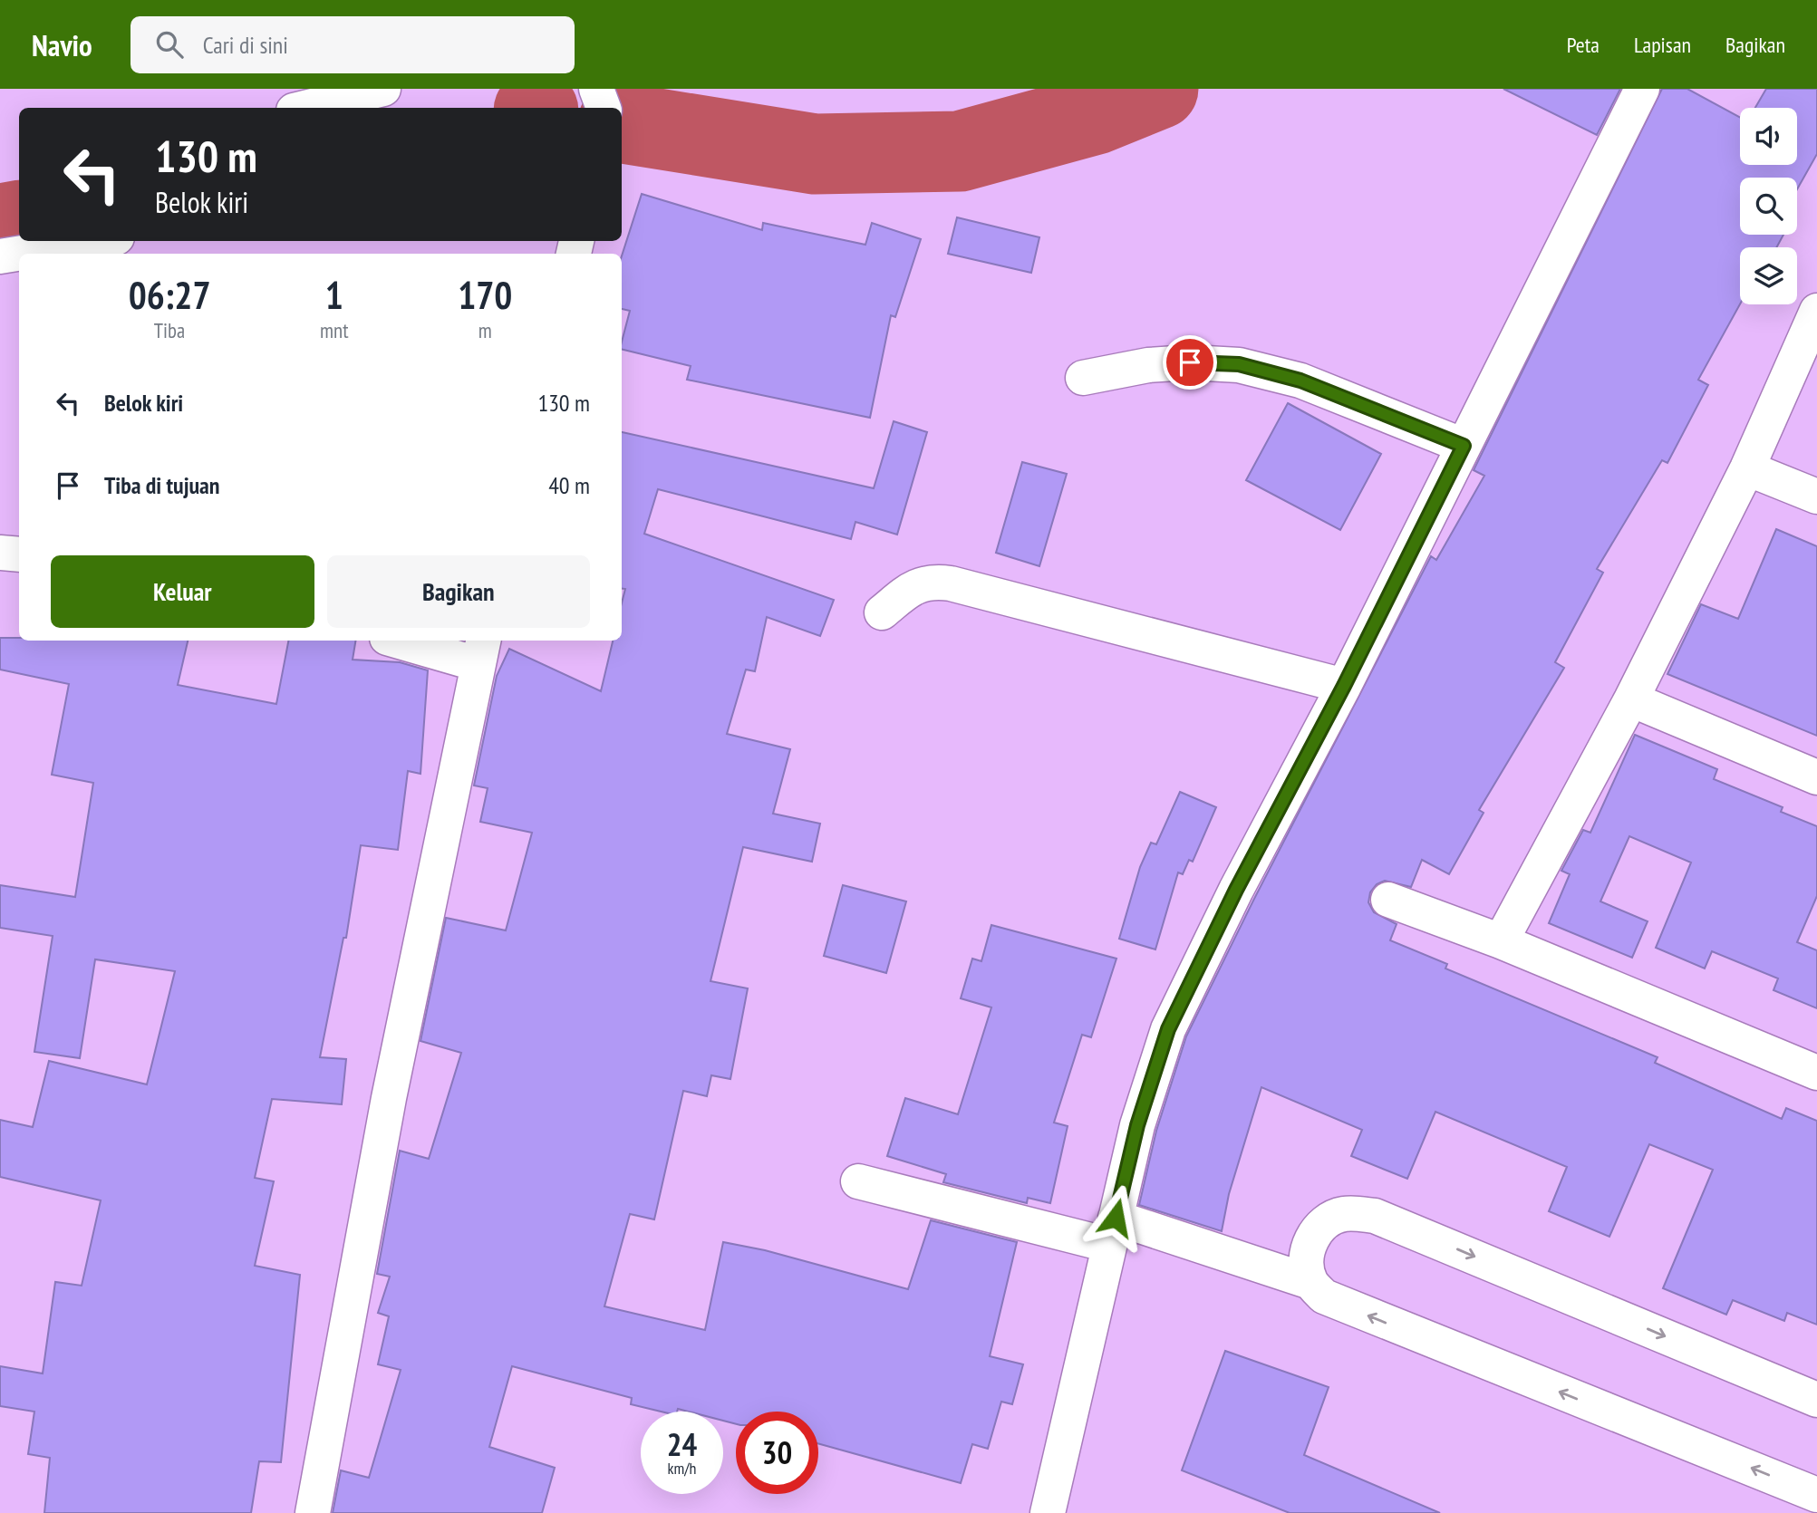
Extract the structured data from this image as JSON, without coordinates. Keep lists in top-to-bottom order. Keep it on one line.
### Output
{"page":{"header":"Navio","search":"Cari di sini","nav":["Peta","Lapisan","Bagikan"],"turn":["130 m","Belok kiri"],"eta":["06:27","Tiba","1","mnt","170","m"],"list":[{"name":"Belok kiri","value":"130 m"},{"name":"Tiba di tujuan","value":"40 m"}],"buttons":["Keluar","Bagikan"],"speed":"24 km/h","limit":"30"}}
